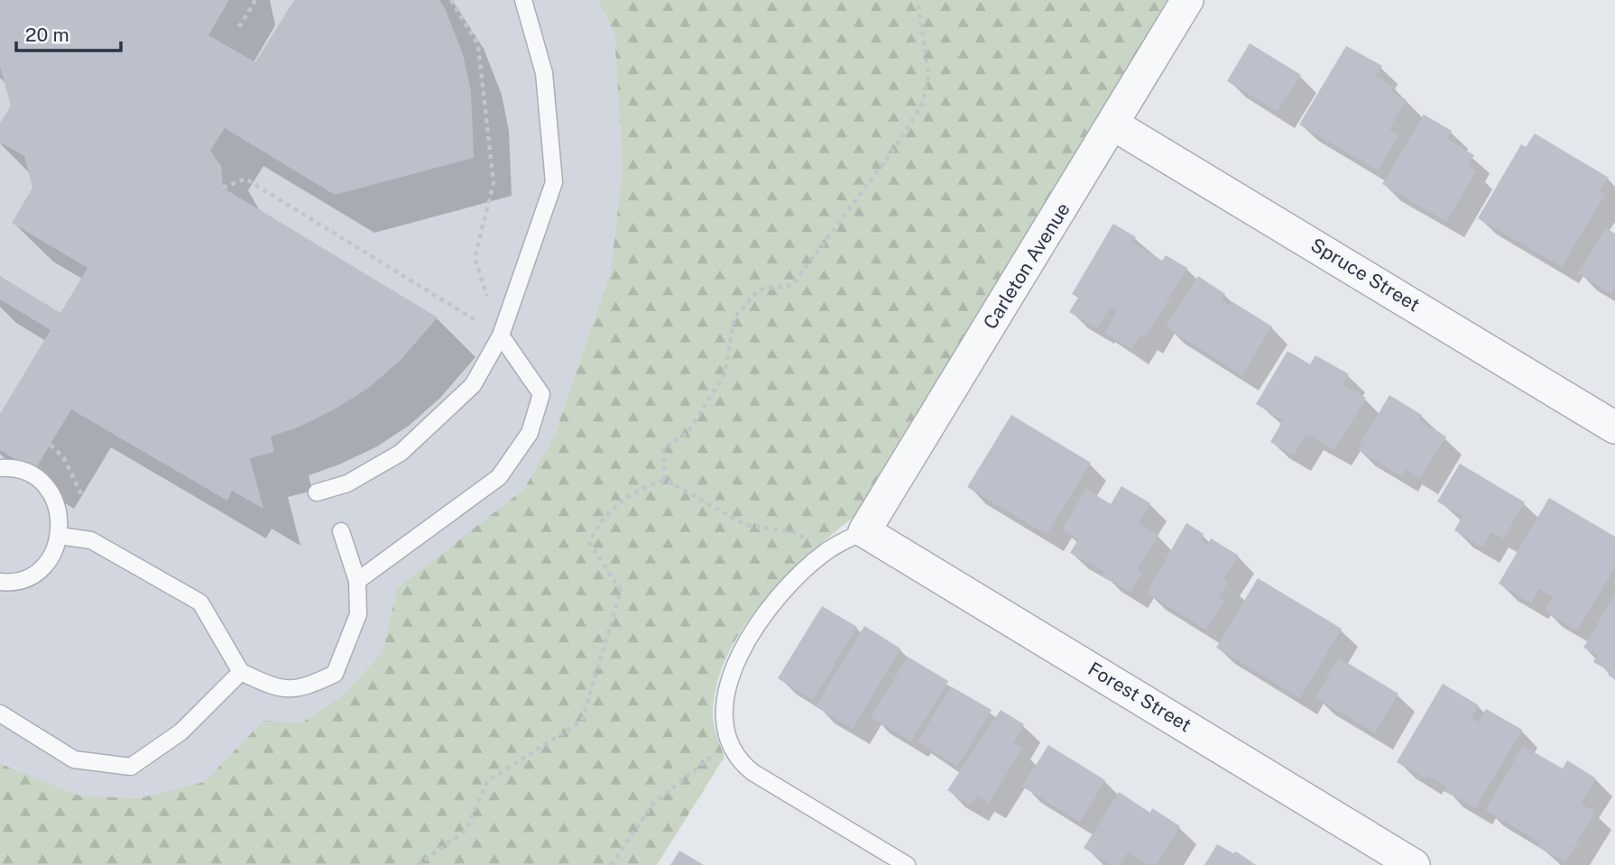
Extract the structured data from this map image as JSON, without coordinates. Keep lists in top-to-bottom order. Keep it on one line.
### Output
{"streets":{"street":["Carleton Avenue","Spruce Street","Forest Street"]},"crossings":[["Carleton Avenue","Spruce Street"],["Carleton Avenue","Forest Street"]],"scale_bar":"20 m"}
